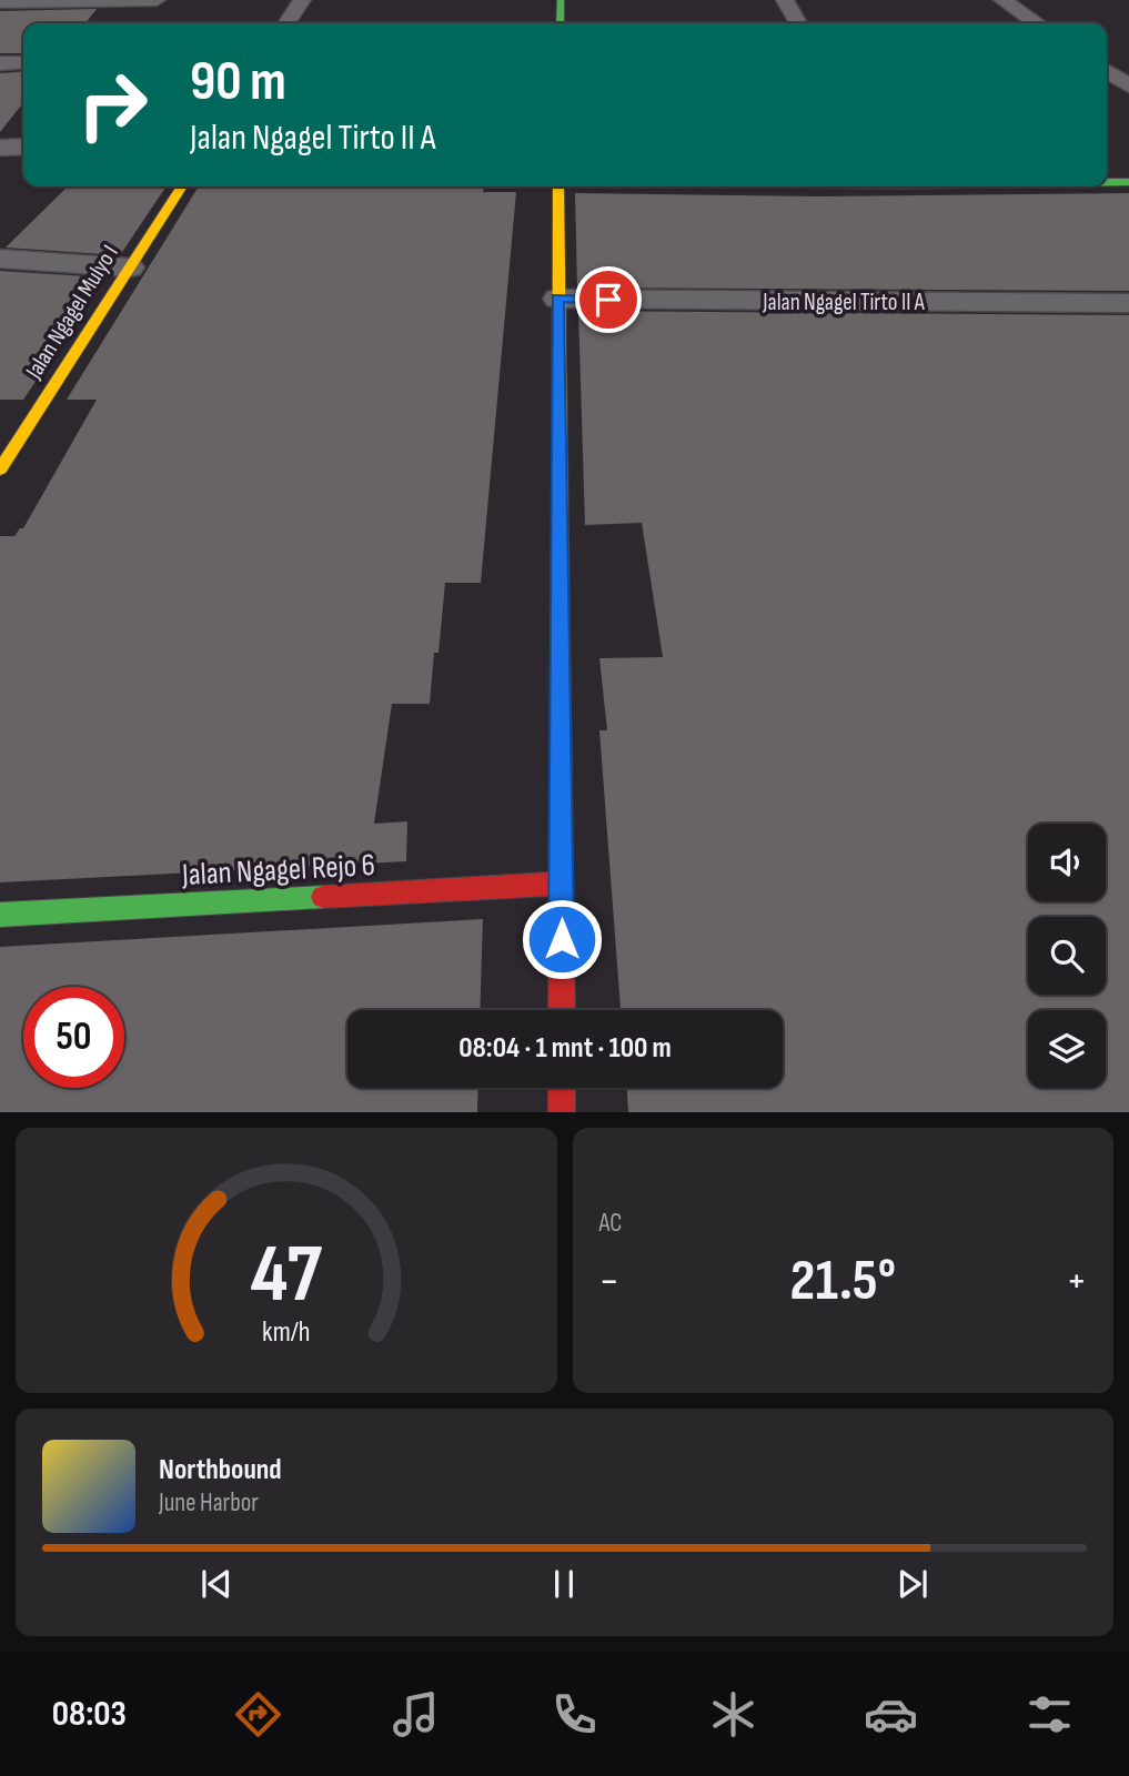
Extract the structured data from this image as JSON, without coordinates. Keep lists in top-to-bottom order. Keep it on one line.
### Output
{"streets":{"street":["Jalan Ngagel Tirto II A","Jalan Ngagel Mulyo I","Jalan Ngagel Rejo 6"]},"page":{"turn":["90 m","Jalan Ngagel Tirto II A"],"limit":"50","trip":"08:04 · 1 mnt · 100 m","tile":"AC","heat":["−","21.5°","+"],"song":["Northbound","June Harbor"],"tabs":"08:03","gauge":["47","km/h"]}}
